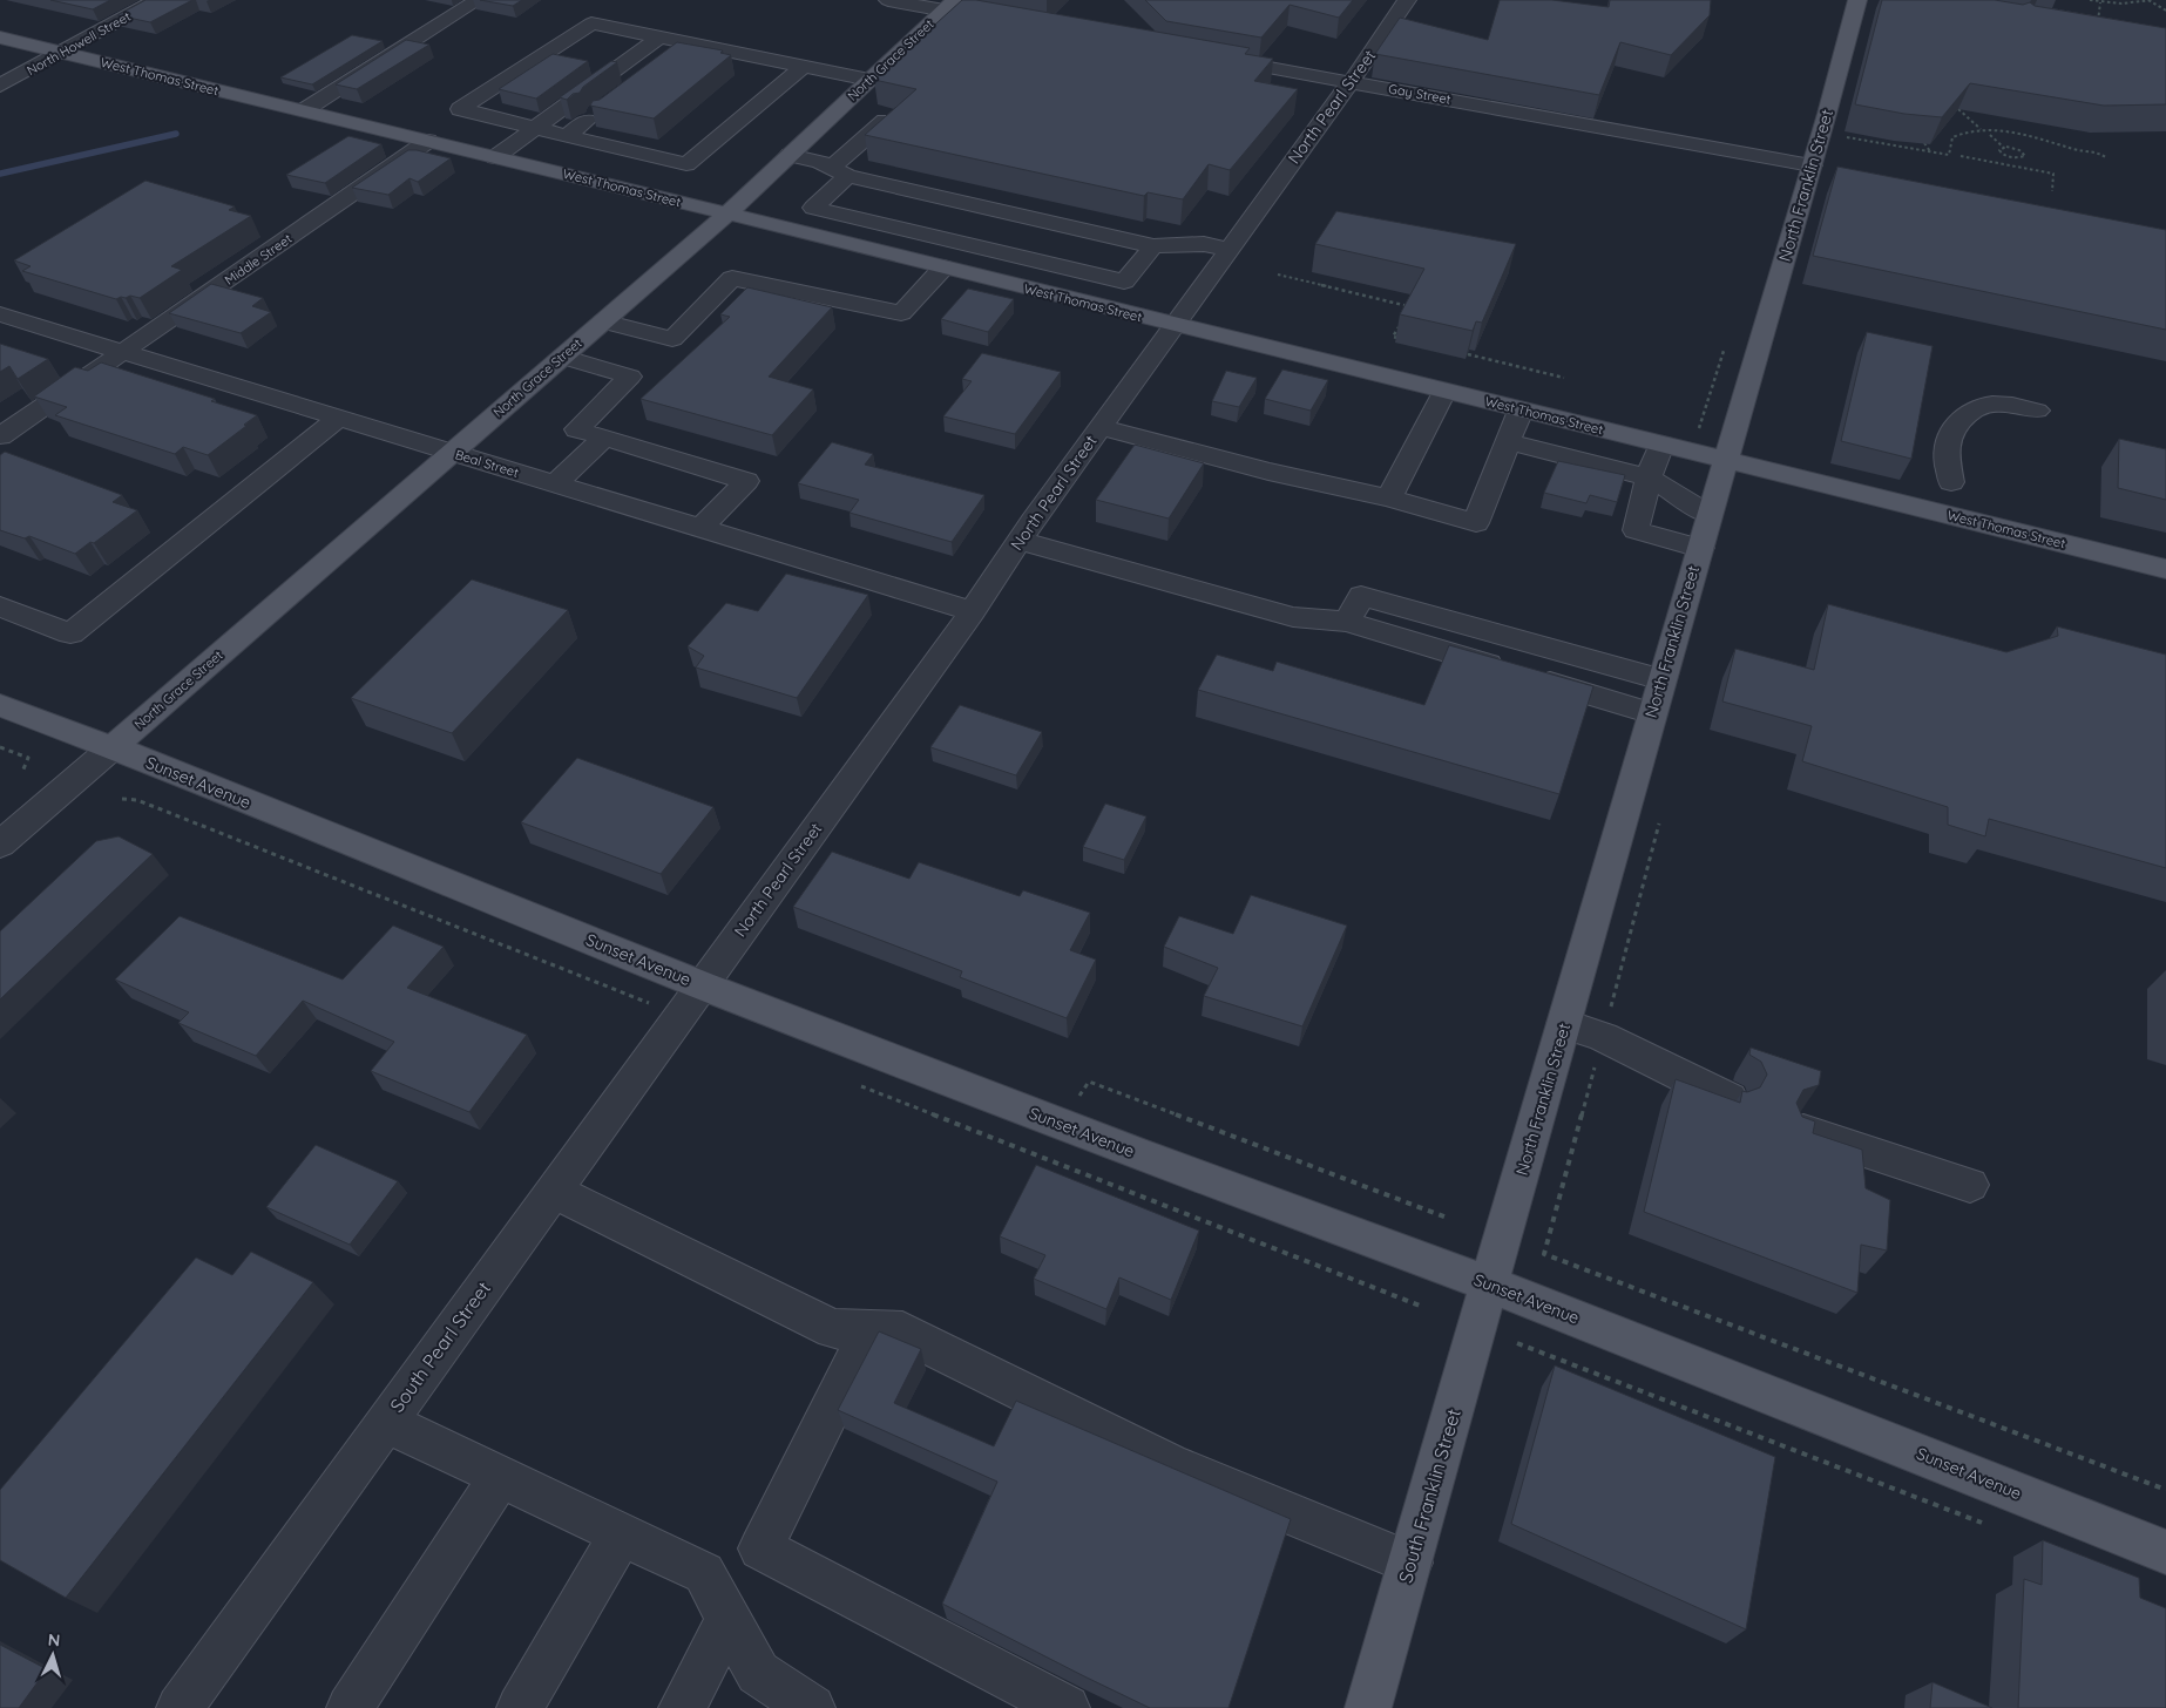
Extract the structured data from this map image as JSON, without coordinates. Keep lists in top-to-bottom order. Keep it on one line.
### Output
{"streets":{"main road":["North Grace Street","West Thomas Street","North Franklin Street","Sunset Avenue","South Franklin Street"],"street":["North Howell Street","Gay Street","North Pearl Street","Middle Street","Beal Street","South Pearl Street"]},"crossings":[["North Howell Street","West Thomas Street"],["North Grace Street","West Thomas Street"],["North Grace Street","Beal Street"],["North Grace Street","Sunset Avenue"],["West Thomas Street","North Pearl Street"],["West Thomas Street","North Franklin Street"],["West Thomas Street","Middle Street"],["Gay Street","North Pearl Street"],["Gay Street","North Franklin Street"],["North Pearl Street","Beal Street"],["North Pearl Street","Sunset Avenue"],["North Pearl Street","South Pearl Street"],["North Franklin Street","Sunset Avenue"],["North Franklin Street","South Franklin Street"],["Middle Street","Beal Street"],["Sunset Avenue","South Pearl Street"],["Sunset Avenue","South Franklin Street"]],"north":"top"}
